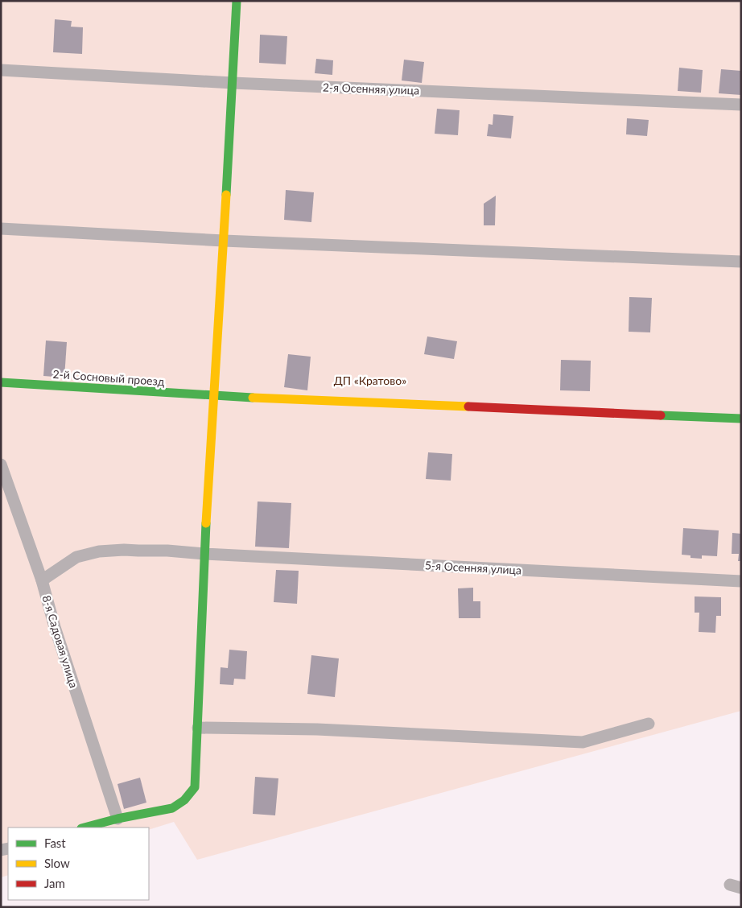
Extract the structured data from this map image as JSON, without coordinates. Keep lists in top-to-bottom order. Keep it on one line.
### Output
{"streets":{"street":["2-я Осенняя улица","2-й Сосновый проезд","5-я Осенняя улица","8-я Садовая улица"]},"crossings":[["5-я Осенняя улица","8-я Садовая улица"]],"parks":["ДП «Кратово»"],"legend":["Fast","Slow","Jam"]}
